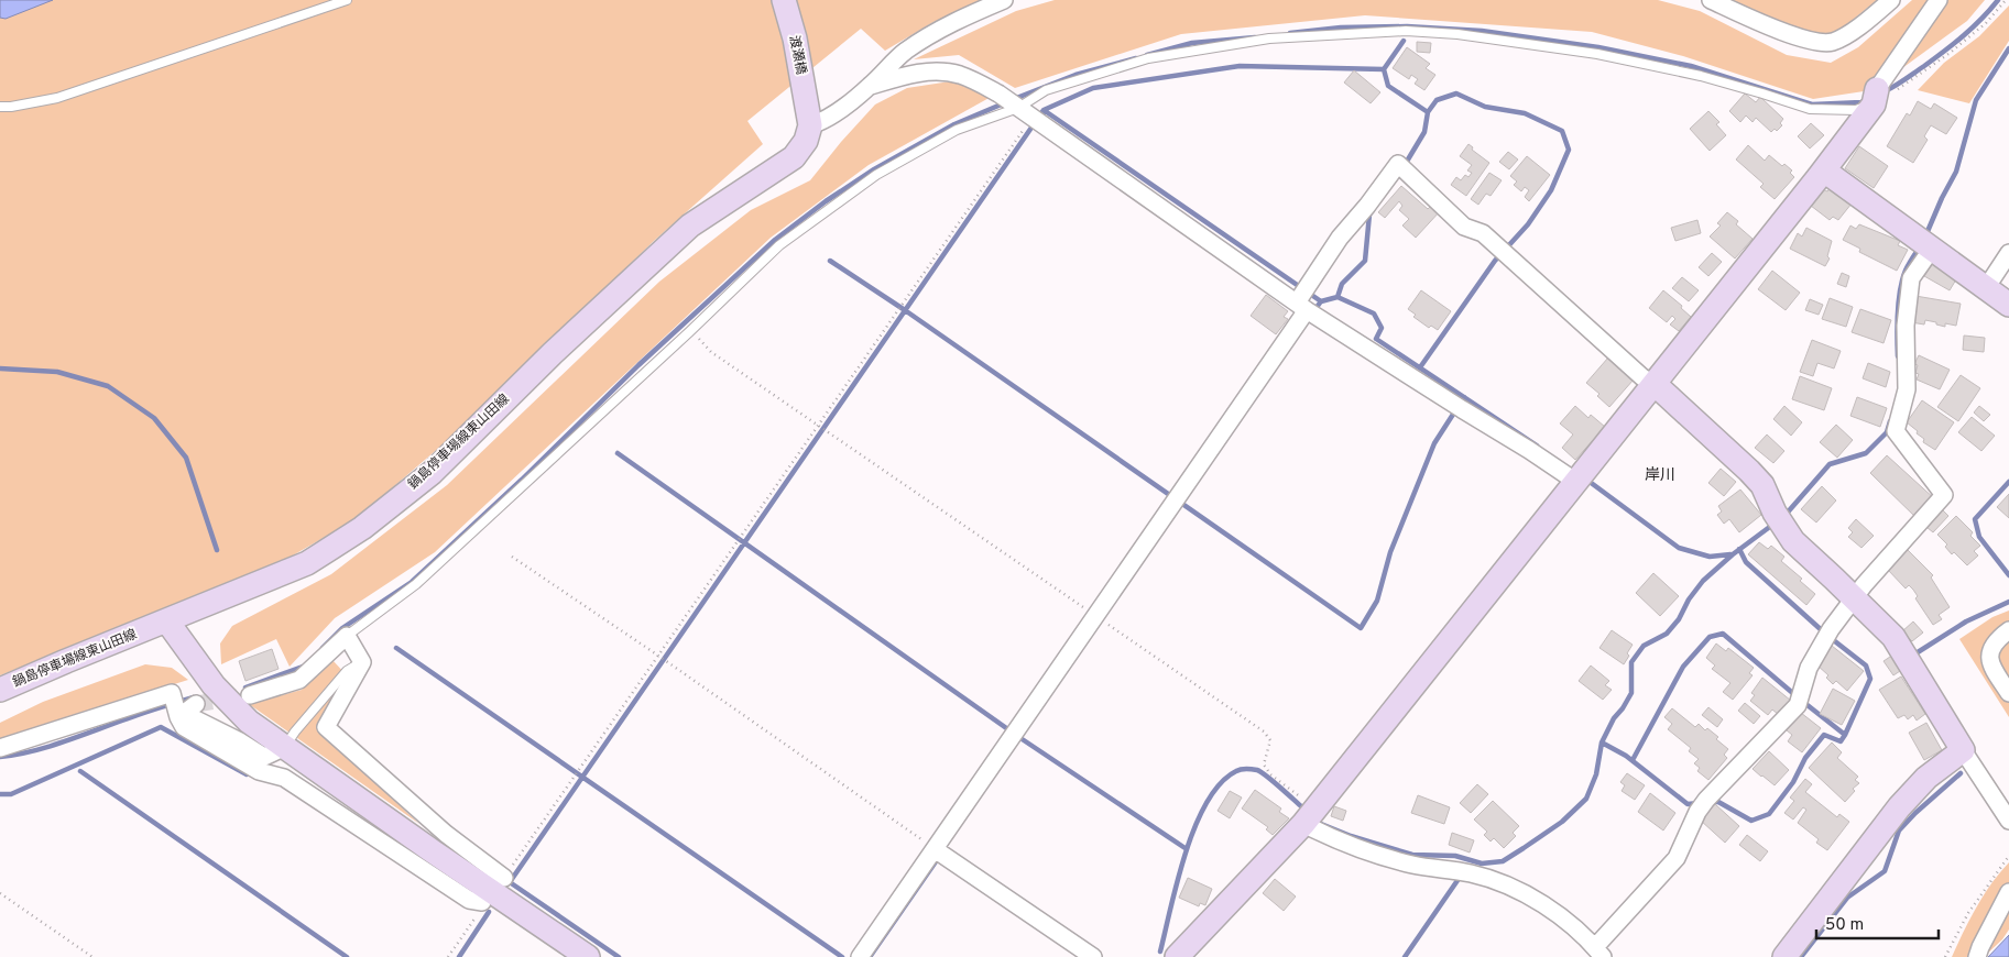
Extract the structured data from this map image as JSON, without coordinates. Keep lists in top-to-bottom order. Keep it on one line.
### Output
{"streets":{"street":["渡瀬橋","鍋島停車場線東山田線"]},"crossings":[["渡瀬橋","鍋島停車場線東山田線"]],"districts":["岸川"],"scale_bar":"50 m"}
